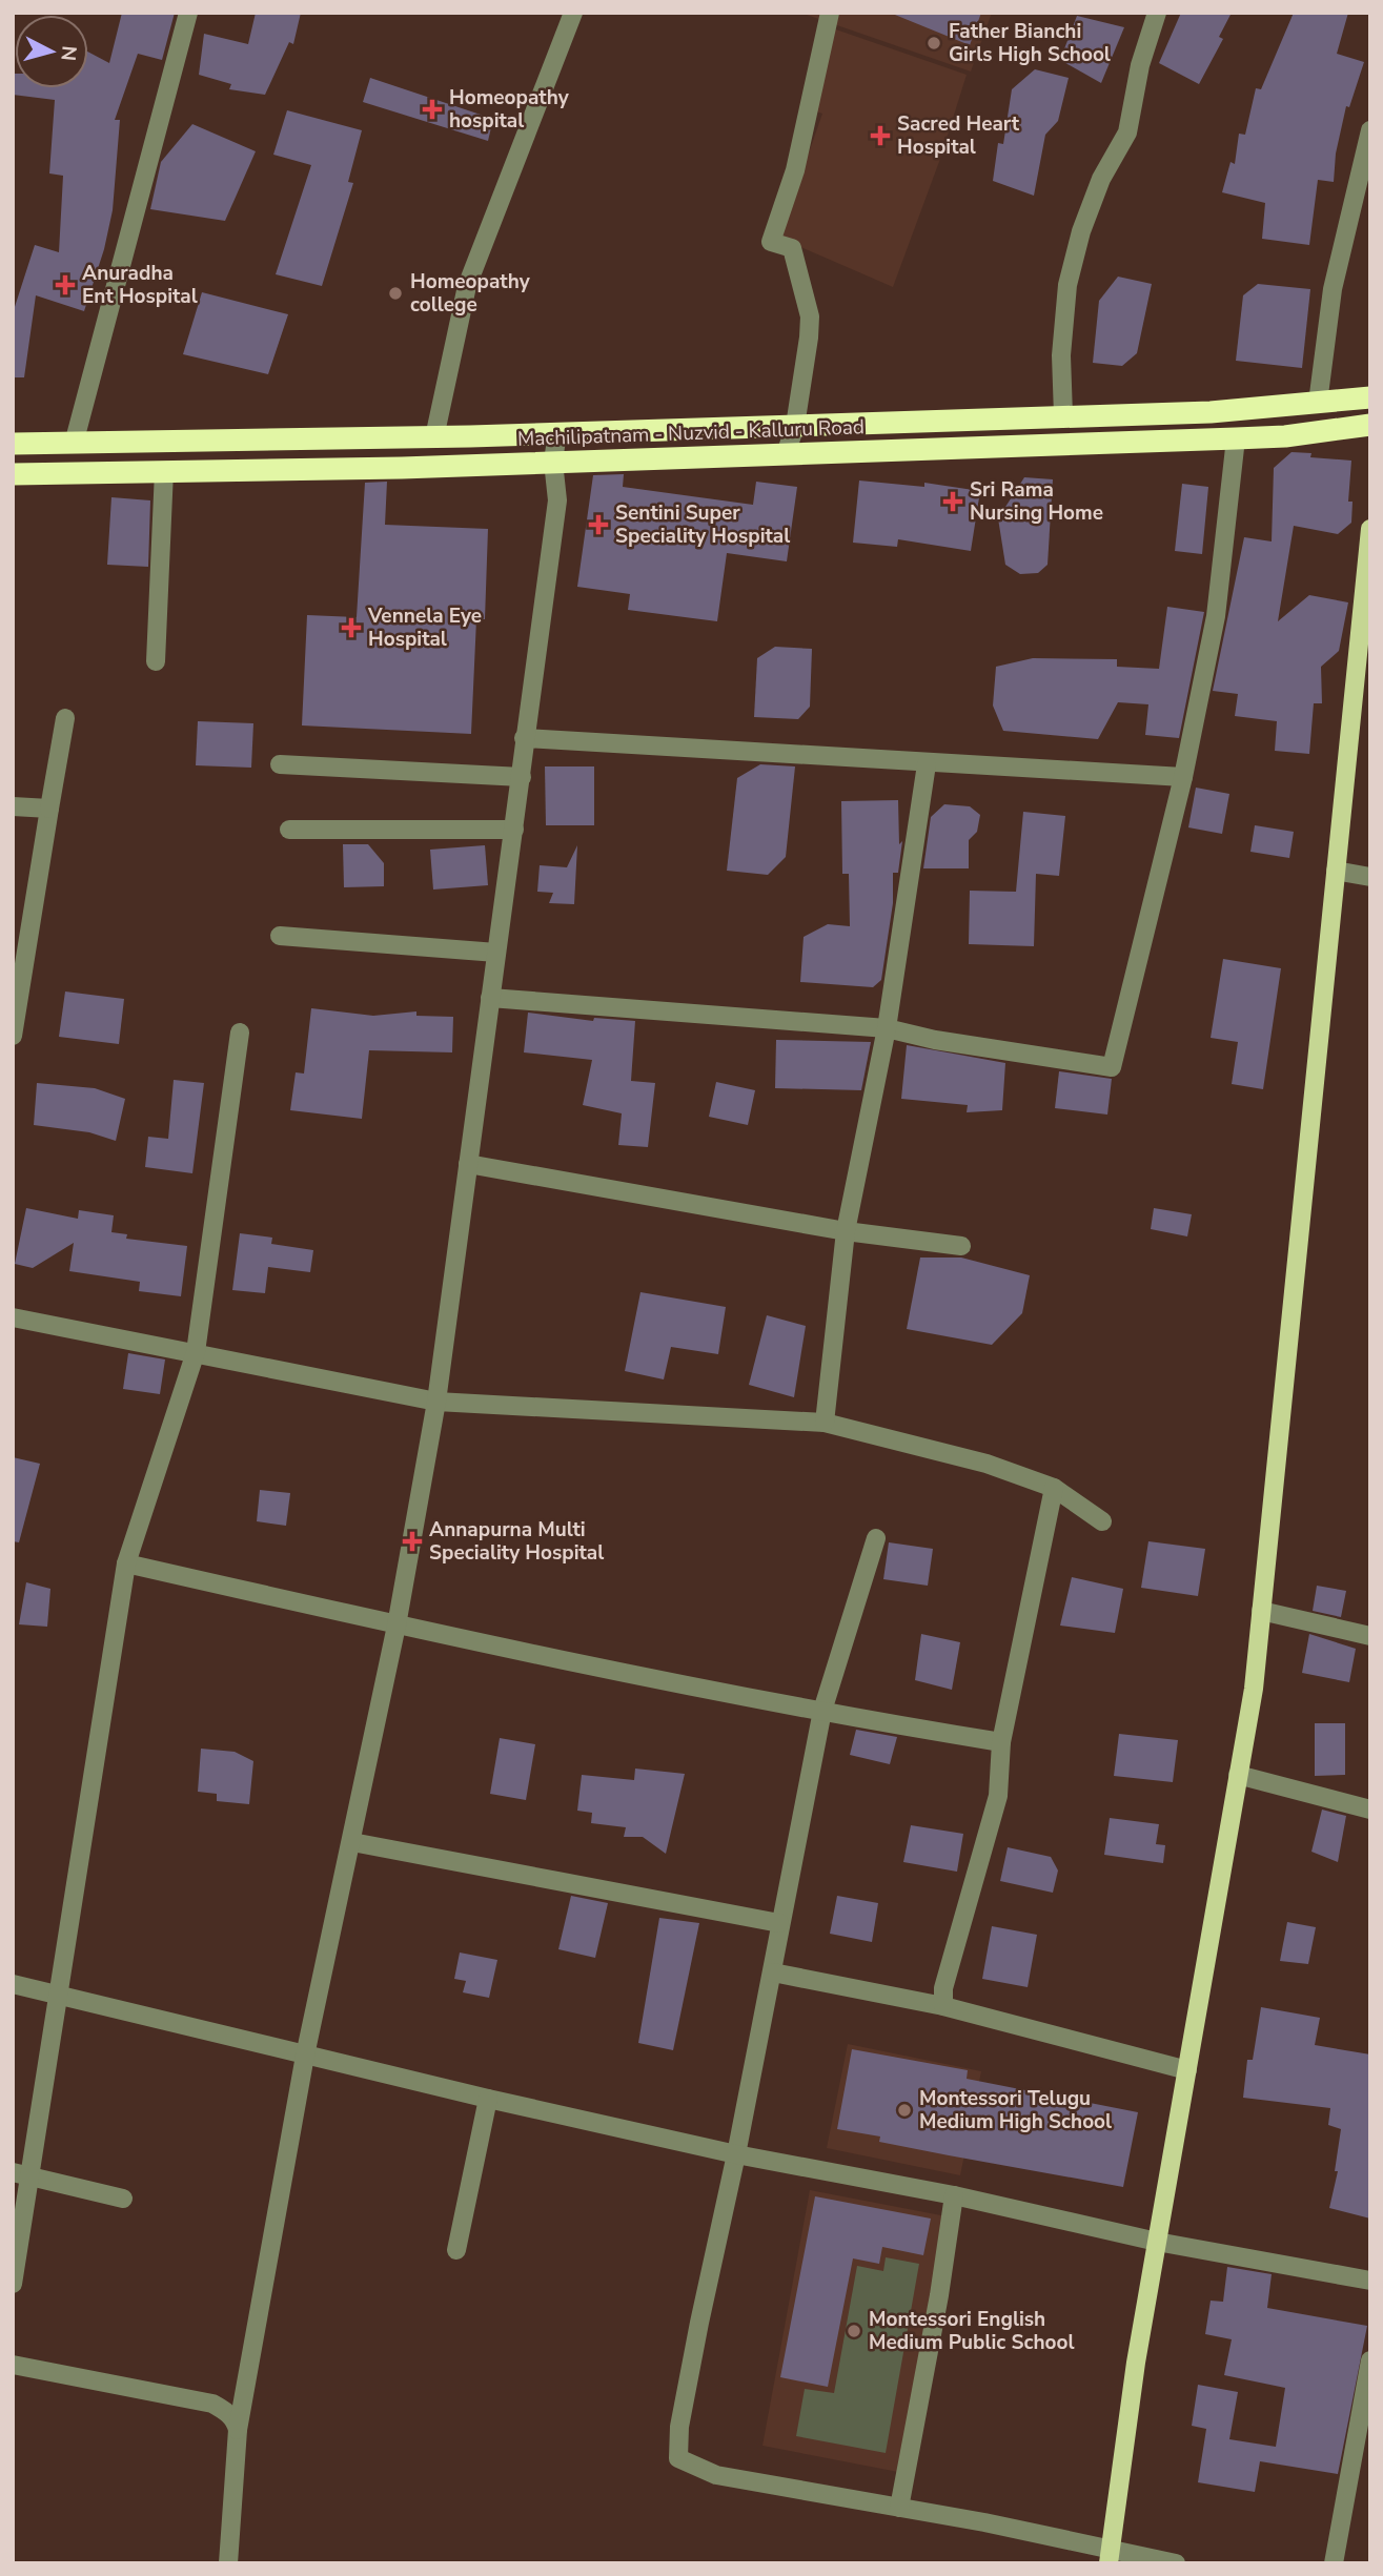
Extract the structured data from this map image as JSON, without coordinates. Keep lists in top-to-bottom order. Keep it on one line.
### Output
{"streets":{"highway":["Machilipatnam - Nuzvid - Kalluru Road"]},"places":{"other":["Father Bianchi Girls High School","Homeopathy college","Montessori Telugu Medium High School","Montessori English Medium Public School"],"health":["Homeopathy hospital","Sacred Heart Hospital","Anuradha Ent Hospital","Sri Rama Nursing Home","Sentini Super Speciality Hospital","Vennela Eye Hospital","Annapurna Multi Speciality Hospital"]},"north":"right"}
